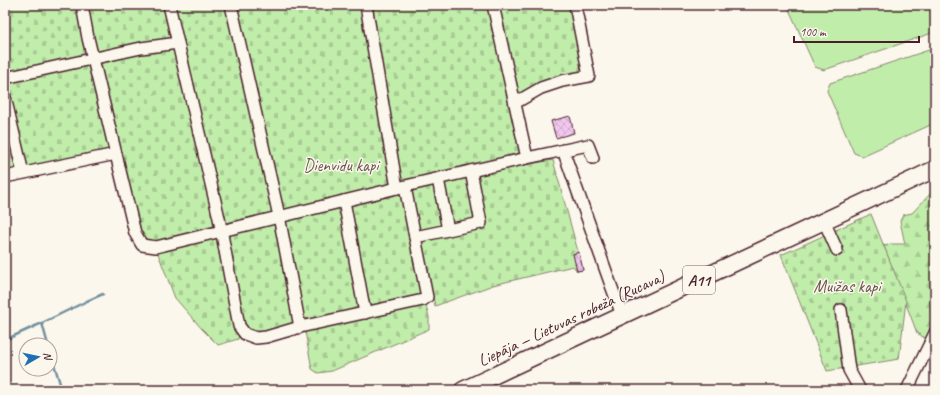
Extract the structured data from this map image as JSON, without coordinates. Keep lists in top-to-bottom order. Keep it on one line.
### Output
{"streets":{"highway":["A11","Liepāja — Lietuvas robeža (Rucava)"]},"parks":["Dienvidu kapi","Muižas kapi"],"scale_bar":"100 m","north":"right"}
